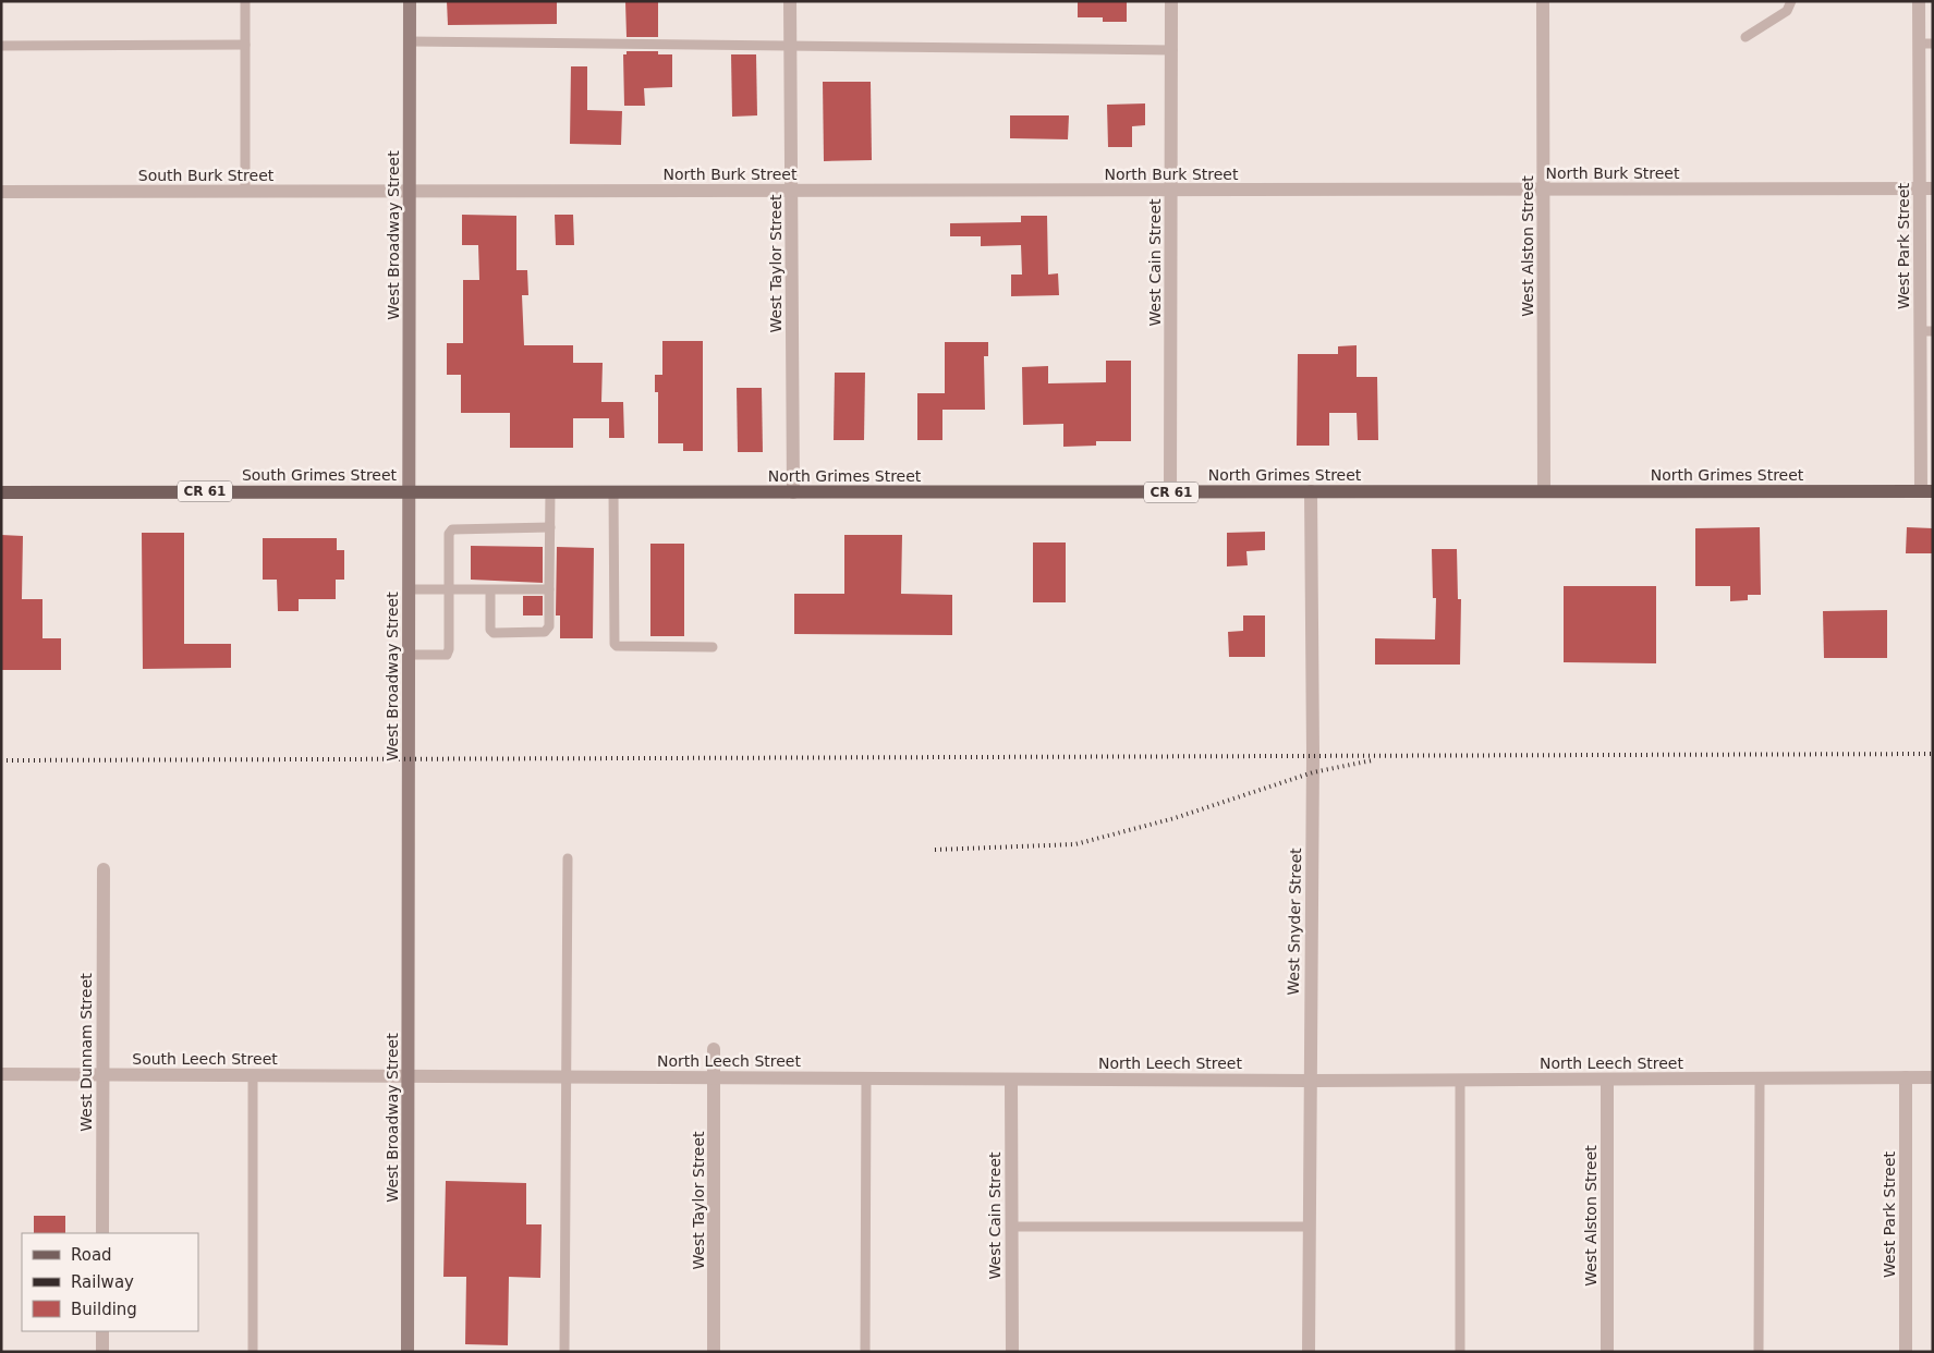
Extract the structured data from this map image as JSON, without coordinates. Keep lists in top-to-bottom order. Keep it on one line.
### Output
{"streets":{"main road":["West Broadway Street","South Grimes Street","North Grimes Street","CR 61"],"street":["North Burk Street","South Burk Street","West Alston Street","West Park Street","West Cain Street","West Taylor Street","West Snyder Street","West Dunnam Street","South Leech Street","North Leech Street"]},"crossings":[["North Burk Street","South Burk Street"],["North Burk Street","West Broadway Street"],["North Burk Street","West Alston Street"],["North Burk Street","West Park Street"],["North Burk Street","West Cain Street"],["North Burk Street","West Taylor Street"],["South Burk Street","West Broadway Street"],["West Broadway Street","South Grimes Street"],["West Broadway Street","North Grimes Street"],["West Broadway Street","South Leech Street"],["West Broadway Street","North Leech Street"],["West Alston Street","North Grimes Street"],["West Alston Street","North Leech Street"],["West Park Street","North Grimes Street"],["West Park Street","North Leech Street"],["West Cain Street","North Grimes Street"],["West Cain Street","North Leech Street"],["West Taylor Street","North Grimes Street"],["West Taylor Street","North Leech Street"],["South Grimes Street","North Grimes Street"],["North Grimes Street","West Snyder Street"],["West Snyder Street","North Leech Street"],["West Dunnam Street","South Leech Street"],["South Leech Street","North Leech Street"]],"legend":["Road","Railway","Building"]}
